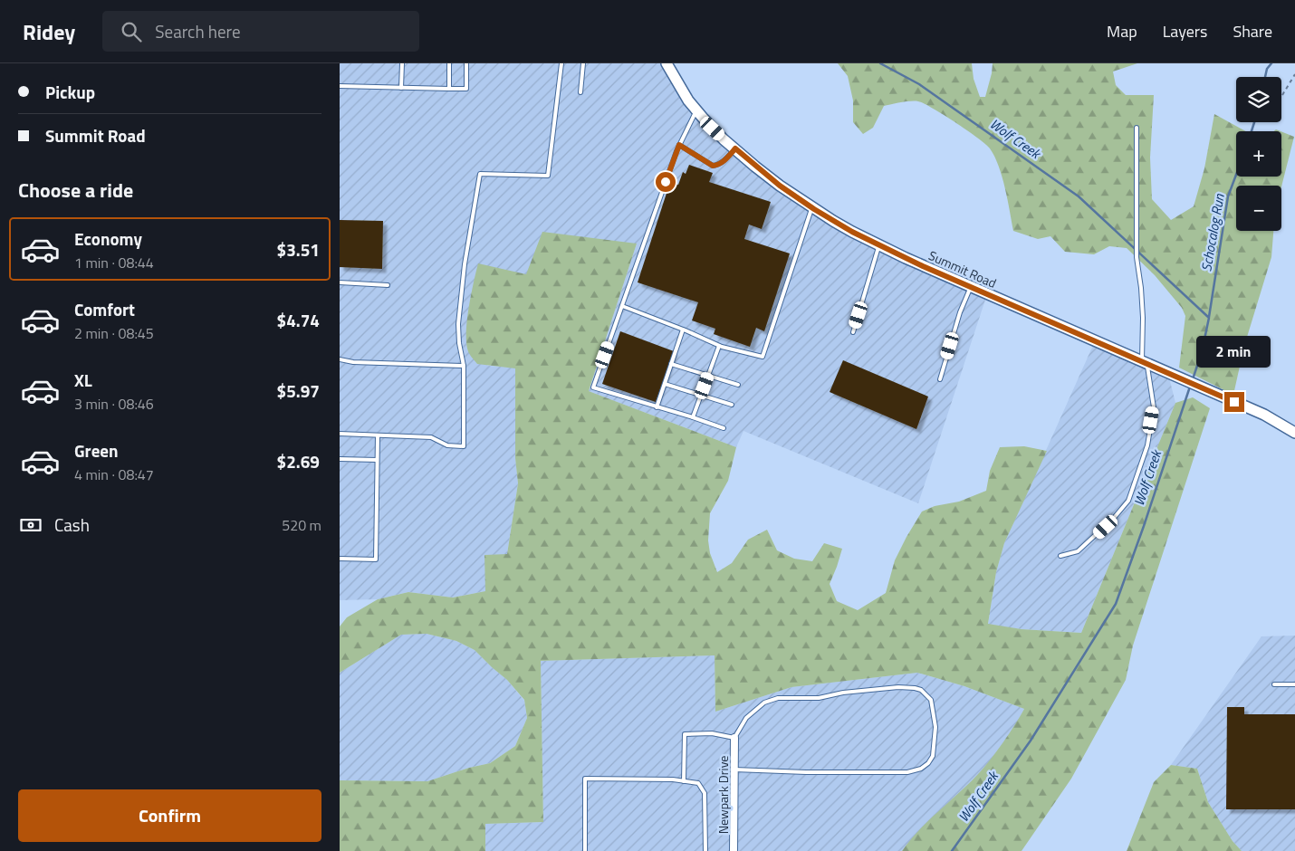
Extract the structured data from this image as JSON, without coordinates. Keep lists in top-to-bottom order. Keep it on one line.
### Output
{"streets":{"street":["Summit Road","Newpark Drive"]},"water":["Wolf Creek","Schocalog Run"],"page":{"header":"Ridey","search":"Search here","nav":["Map","Layers","Share"],"banner":["Pickup","Summit Road"],"map_buttons":["+","−"],"heading":"Choose a ride","list":[{"name":"Economy","note":"1 min · 08:44","value":"$3.51"},{"name":"Comfort","note":"2 min · 08:45","value":"$4.74"},{"name":"XL","note":"3 min · 08:46","value":"$5.97"},{"name":"Green","note":"4 min · 08:47","value":"$2.69"}],"bubble":"2 min","pay":["Cash","520 m"],"buttons":"Confirm"}}
